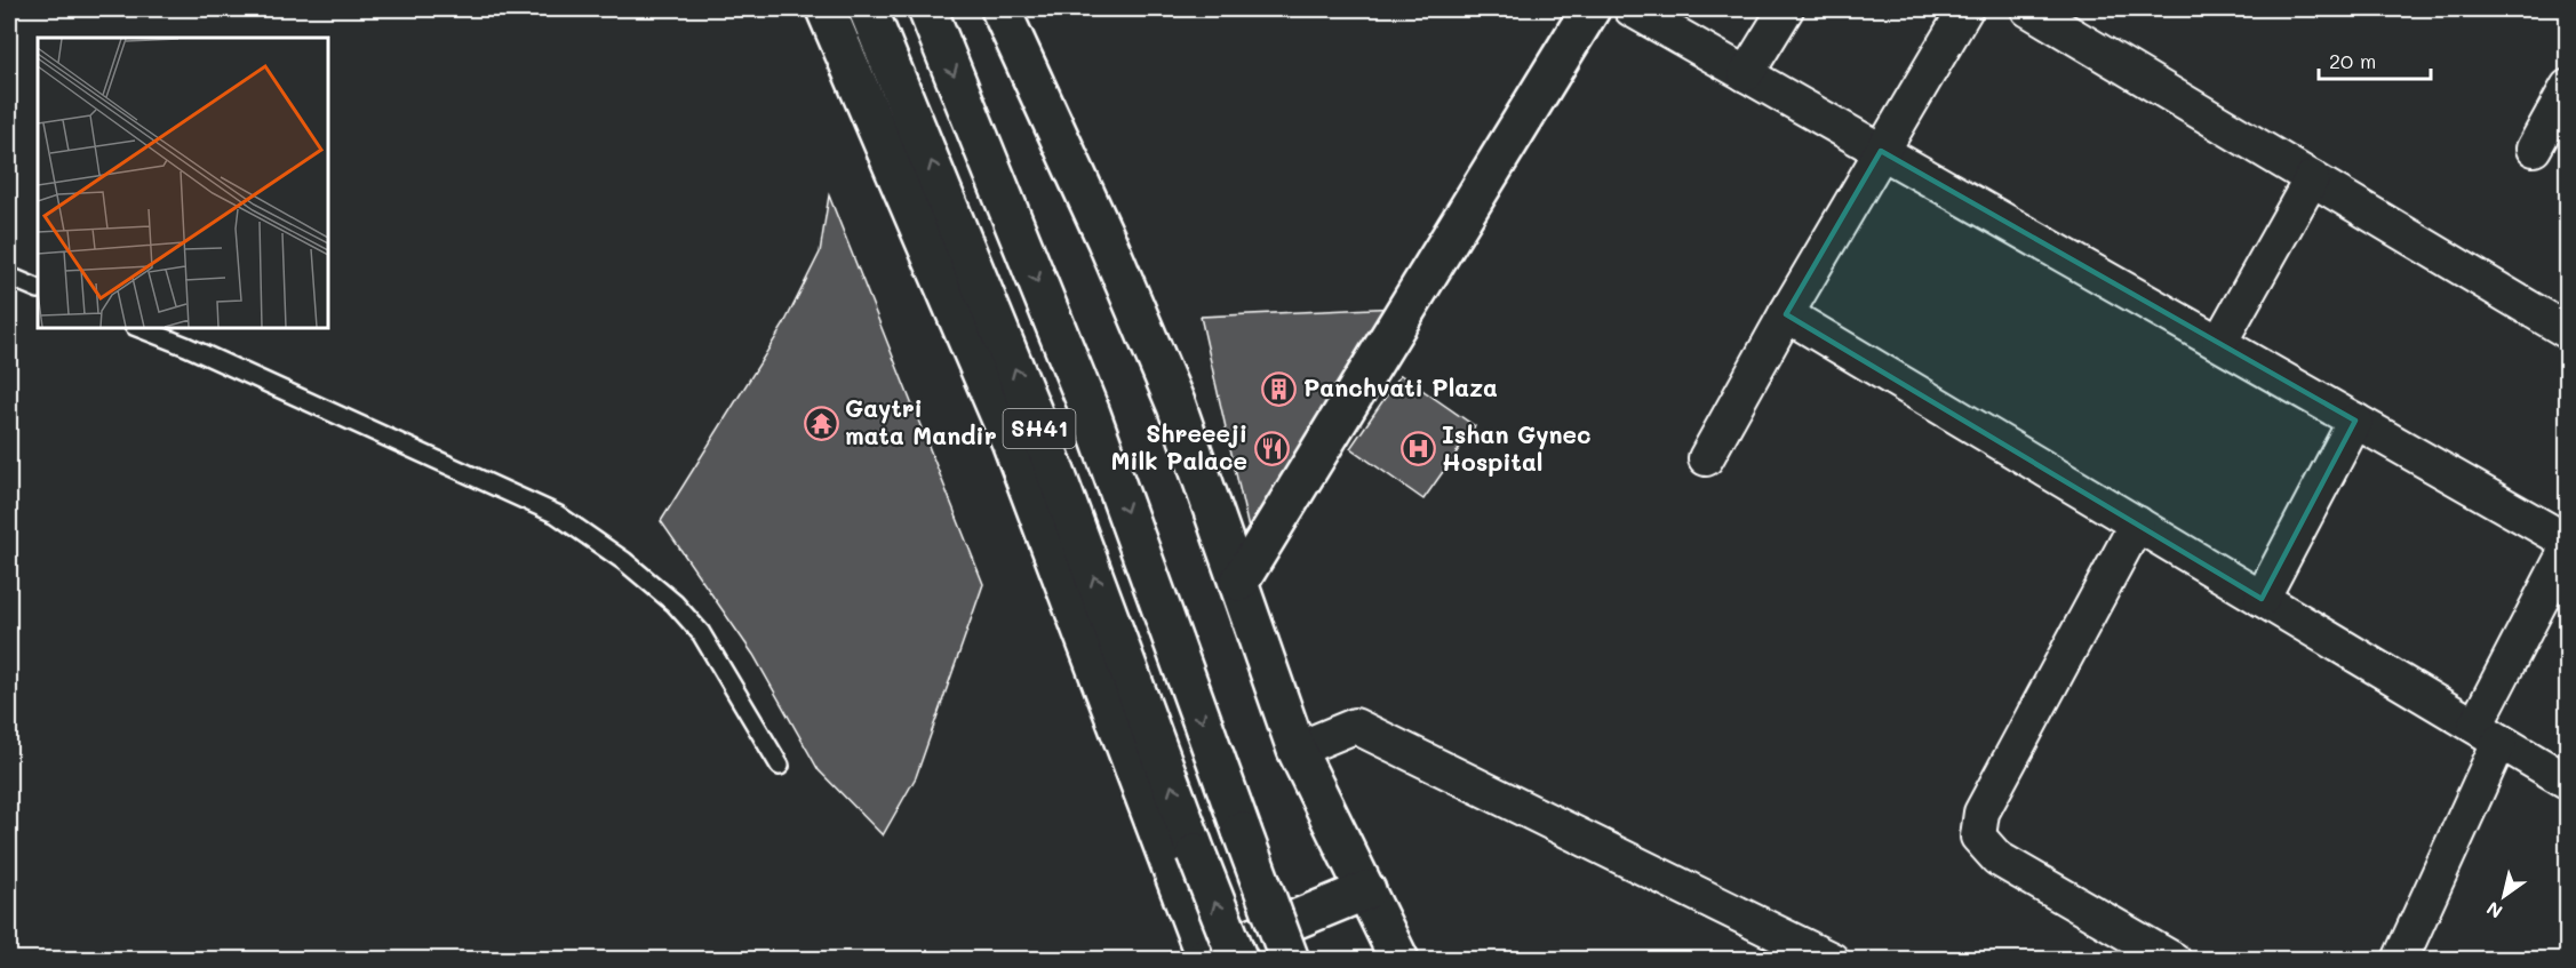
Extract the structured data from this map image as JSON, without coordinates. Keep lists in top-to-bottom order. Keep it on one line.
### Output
{"streets":{"street":["SH41"]},"places":{"building":["Panchvati Plaza"],"temple":["Gaytri mata Mandir"],"restaurant":["Shreeeji Milk Palace"],"hospital":["Ishan Gynec Hospital"]},"scale_bar":"20 m","north":"bottom left"}
